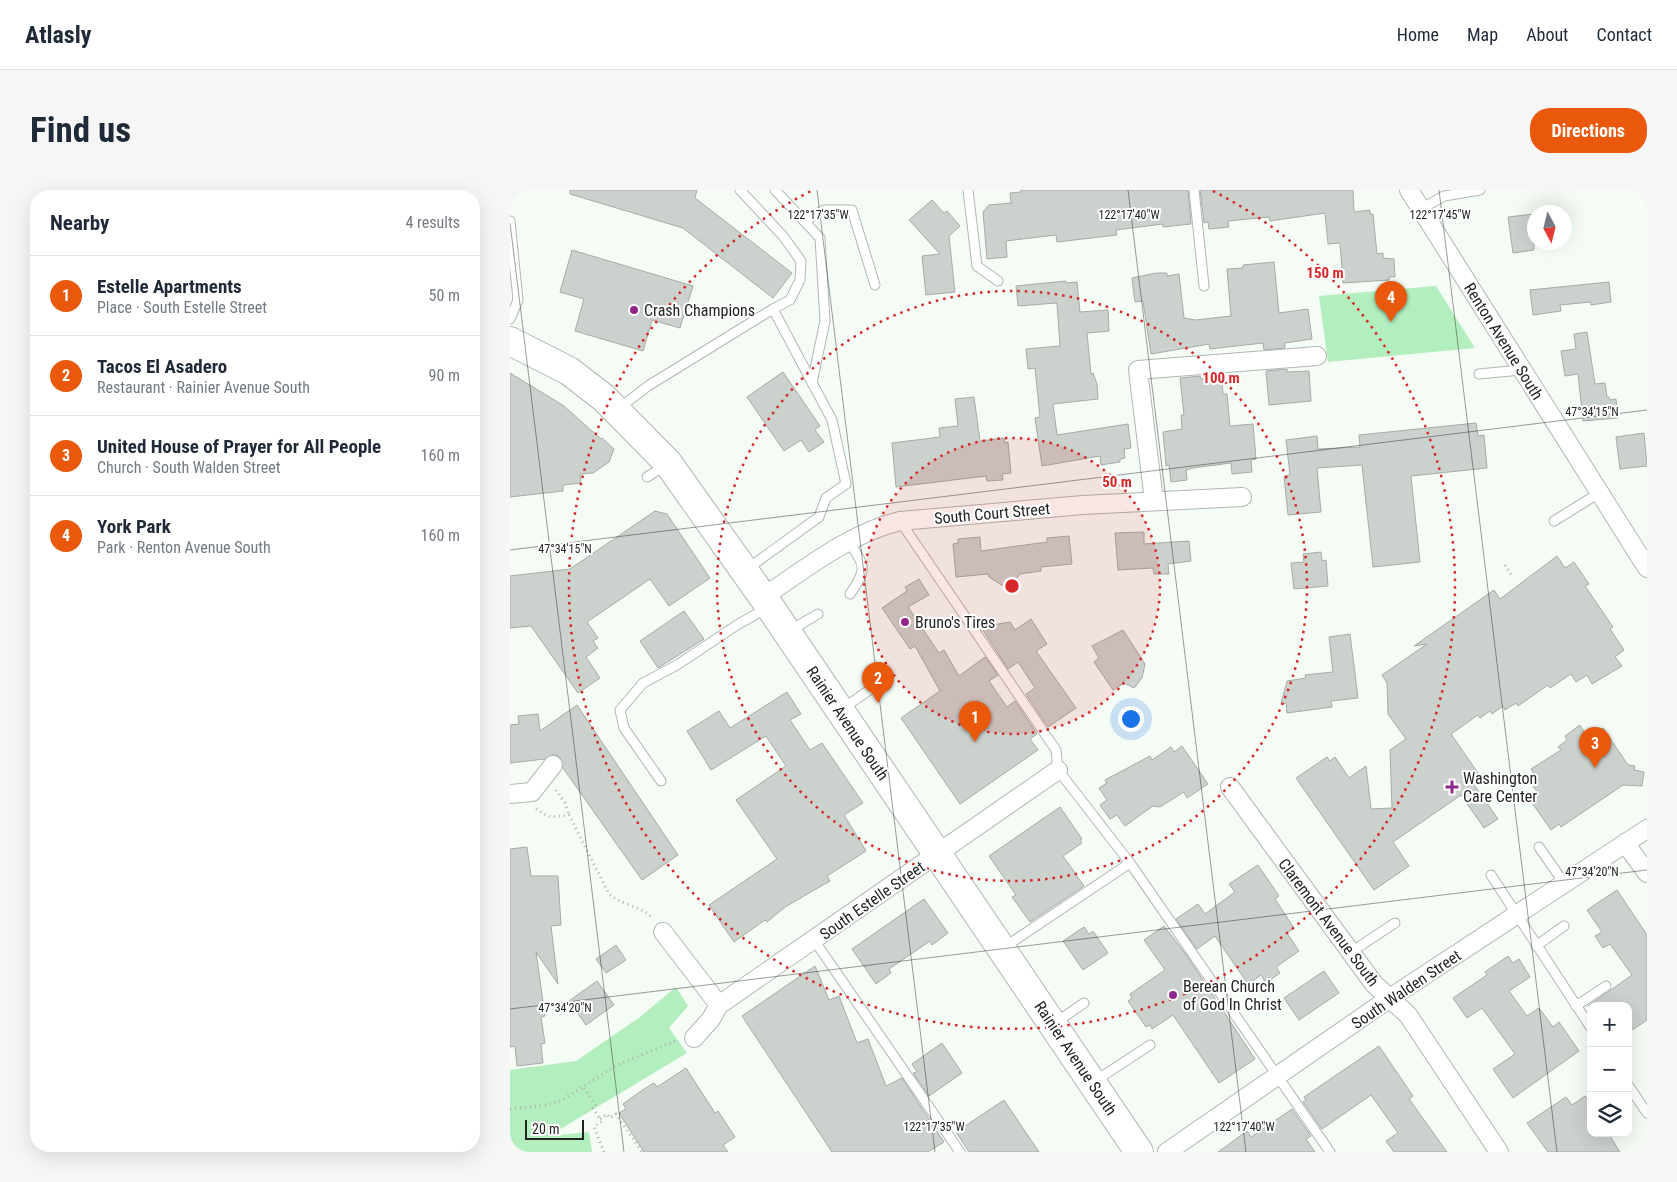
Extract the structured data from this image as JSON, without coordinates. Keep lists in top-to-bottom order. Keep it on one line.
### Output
{"streets":{"main road":["Rainier Avenue South"],"street":["Renton Avenue South","South Court Street","South Estelle Street","Claremont Avenue South","South Walden Street"]},"crossings":[["South Court Street","Rainier Avenue South"],["Rainier Avenue South","South Estelle Street"],["Claremont Avenue South","South Walden Street"]],"places":{"other":["Crash Champions","Bruno's Tires","Berean Church of God In Christ"],"health":["Washington Care Center"]},"scale_bar":"20 m","north":"bottom","page":{"header":"Atlasly","nav":["Home","Map","About","Contact"],"buttons":"Directions","title":"Find us","heading":["Nearby","4 results"],"list":[{"mark":"1","name":"Estelle Apartments","note":"Place · South Estelle Street","value":"50 m"},{"mark":"2","name":"Tacos El Asadero","note":"Restaurant · Rainier Avenue South","value":"90 m"},{"mark":"3","name":"United House of Prayer for All People","note":"Church · South Walden Street","value":"160 m"},{"mark":"4","name":"York Park","note":"Park · Renton Avenue South","value":"160 m"}],"pins":["4","2","1","3"],"map_buttons":["+","−"],"scale":"20 m"},"coordinates":["122°17'35\"W","122°17'40\"W","122°17'45\"W","47°34'15\"N","47°34'20\"N"],"rings":["150 m","100 m","50 m"]}
